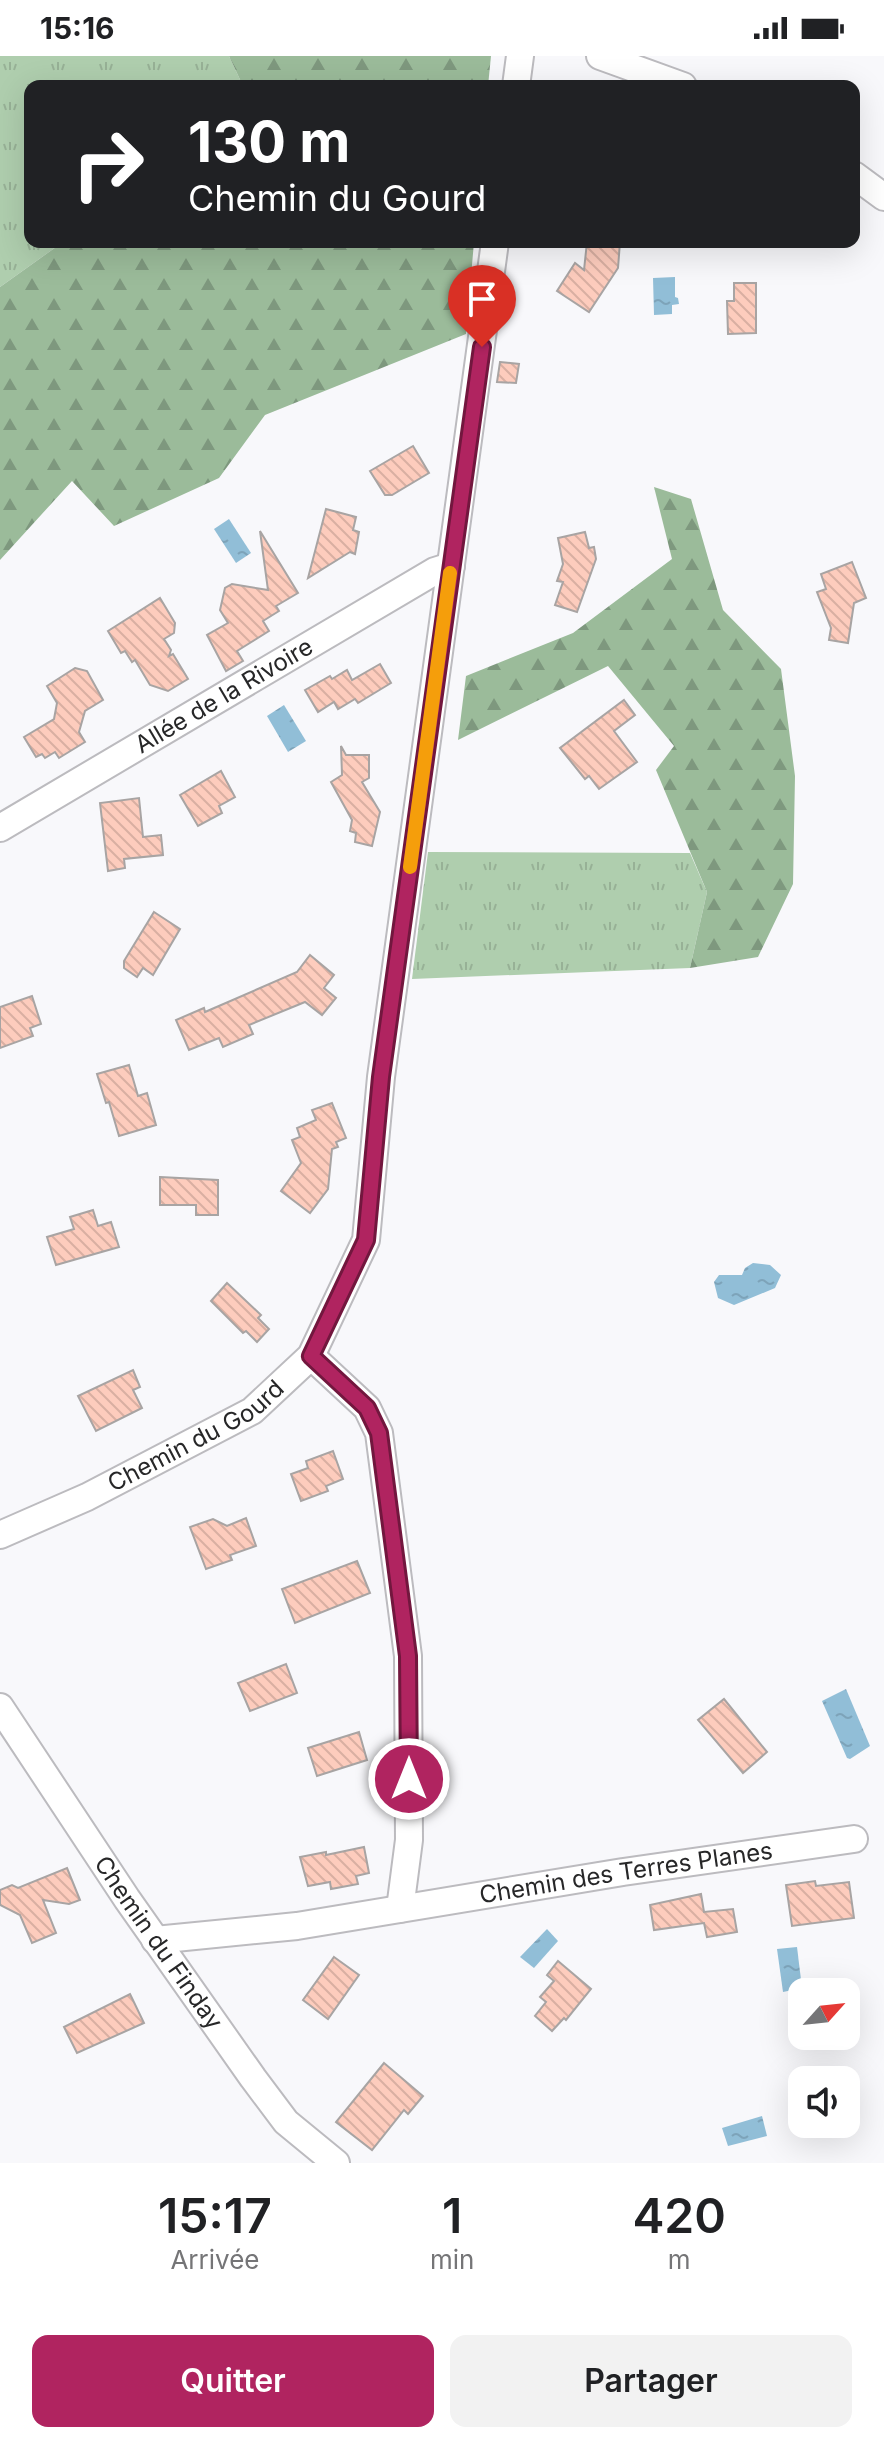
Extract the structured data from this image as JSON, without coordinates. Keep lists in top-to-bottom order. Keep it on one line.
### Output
{"streets":{"street":["Allée de la Rivoire","Chemin du Gourd","Chemin des Terres Planes","Chemin du Finday"]},"crossings":[["Allée de la Rivoire","Chemin du Gourd"],["Chemin des Terres Planes","Chemin du Finday"]],"north":"top right","page":{"status":"15:16","turn":["130 m","Chemin du Gourd"],"eta":["15:17","Arrivée","1","min","420","m"],"buttons":["Quitter","Partager"]}}
